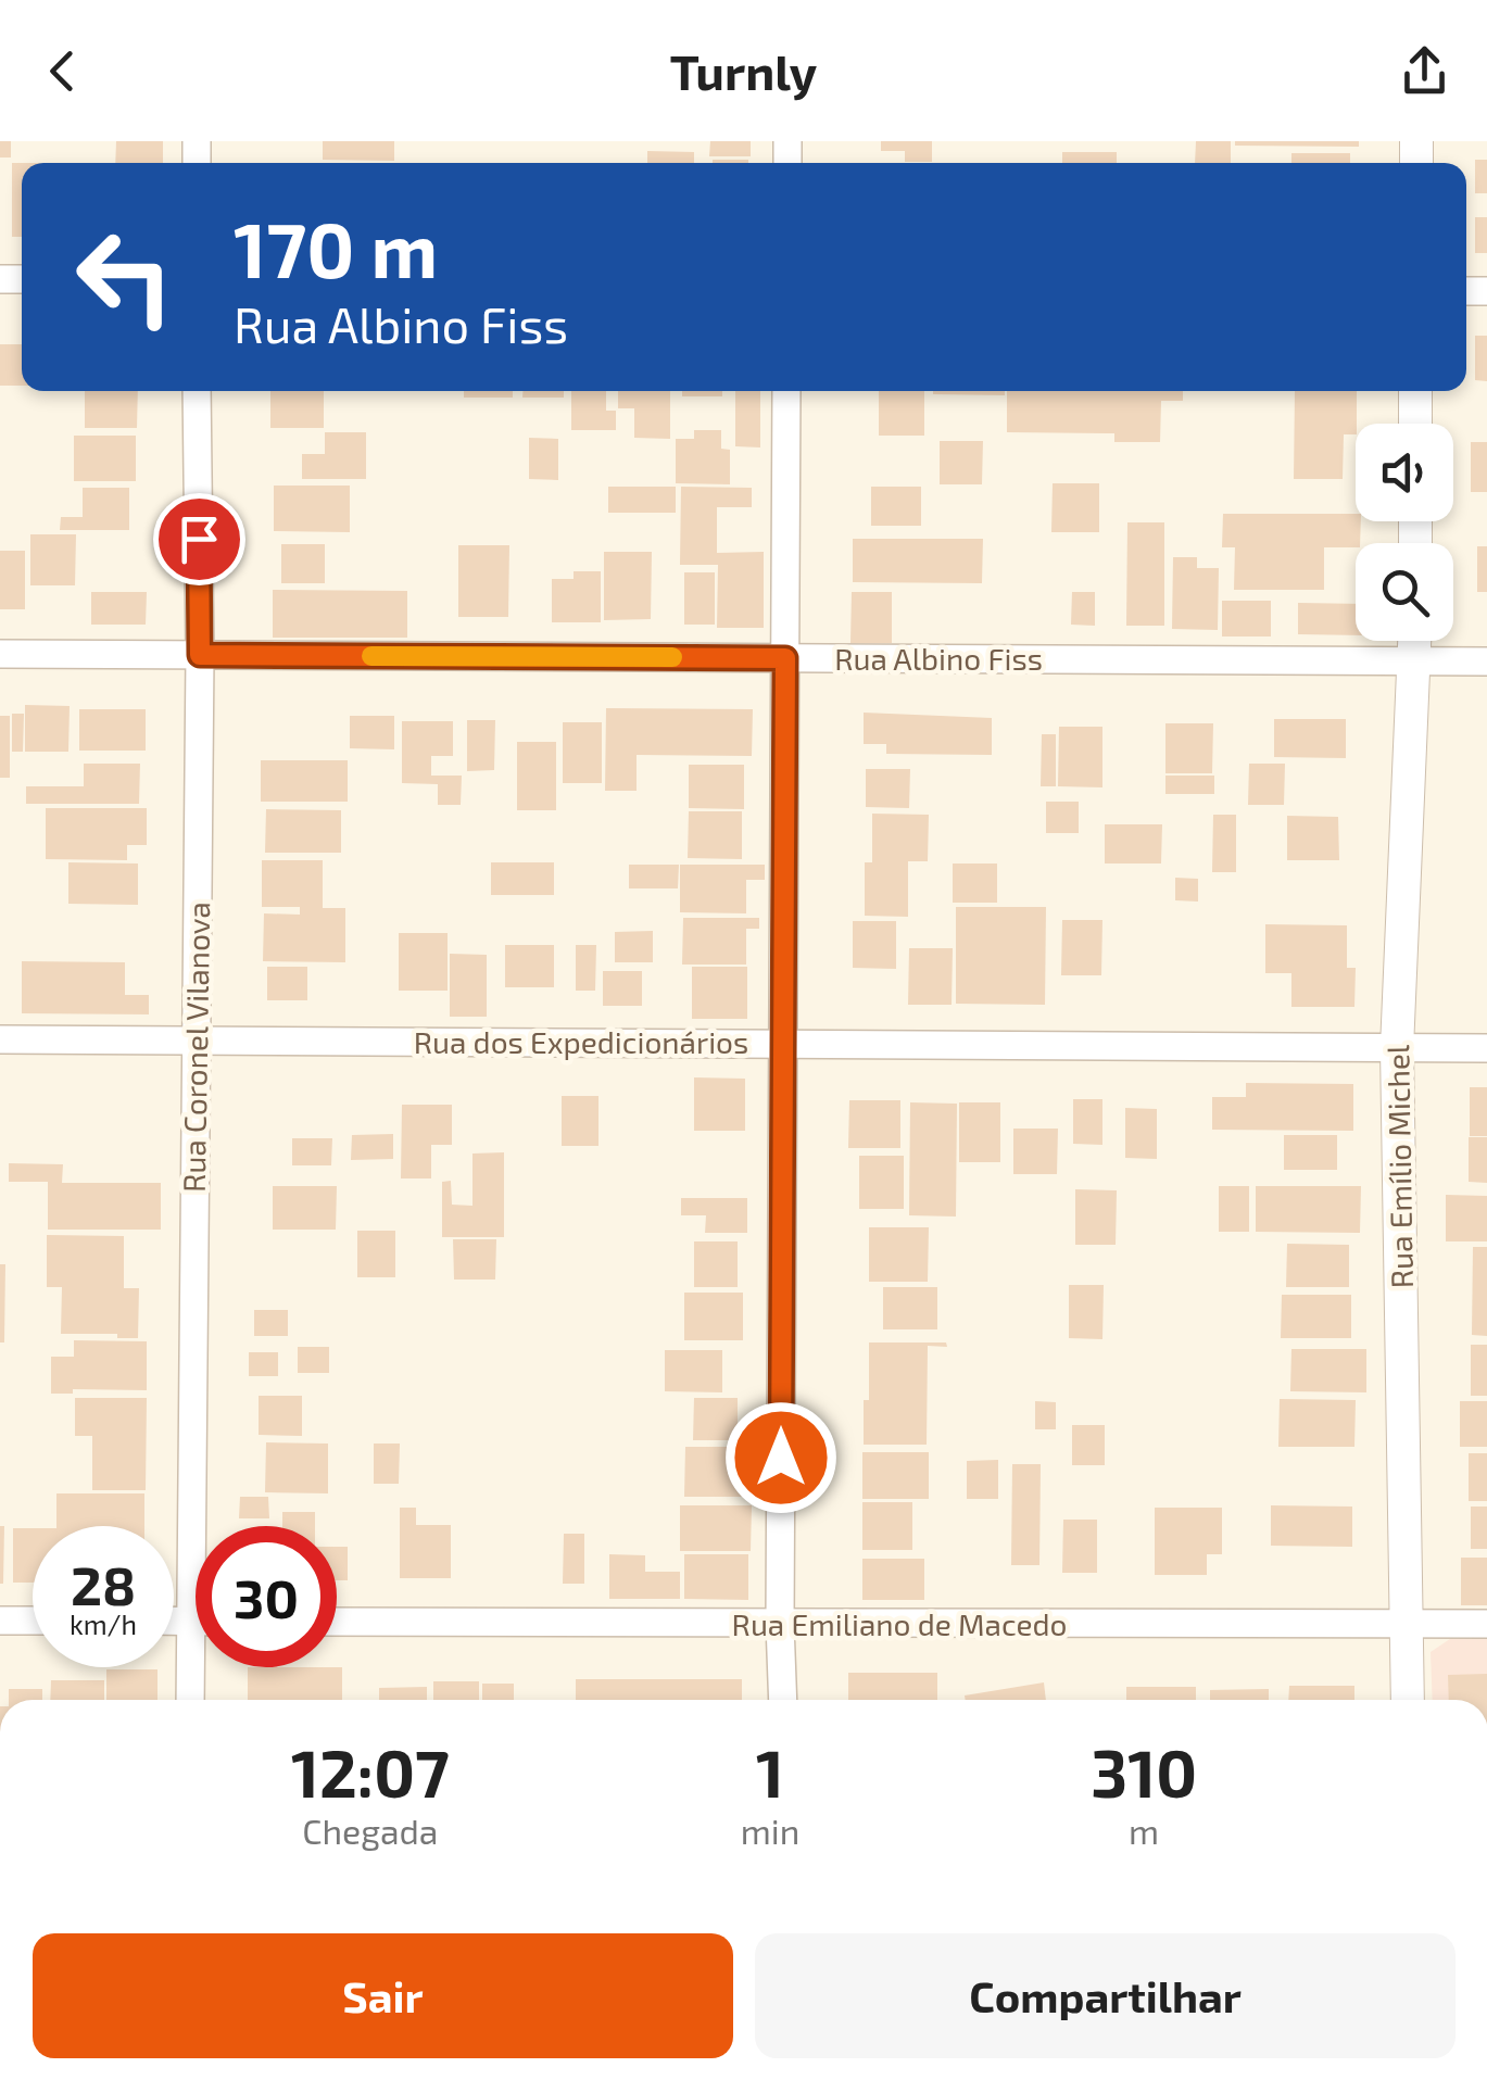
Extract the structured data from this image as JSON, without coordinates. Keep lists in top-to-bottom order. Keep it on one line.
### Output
{"streets":{"street":["Rua Albino Fiss","Rua dos Expedicionários","Rua Coronel Vilanova","Rua Emílio Michel","Rua Emiliano de Macedo"]},"crossings":[["Rua Albino Fiss","Rua Coronel Vilanova"],["Rua Albino Fiss","Rua Emílio Michel"],["Rua dos Expedicionários","Rua Coronel Vilanova"],["Rua dos Expedicionários","Rua Emílio Michel"],["Rua Emílio Michel","Rua Emiliano de Macedo"]],"page":{"header":"Turnly","turn":["170 m","Rua Albino Fiss"],"speed":"28 km/h","limit":"30","eta":["12:07","Chegada","1","min","310","m"],"buttons":["Sair","Compartilhar"]}}
